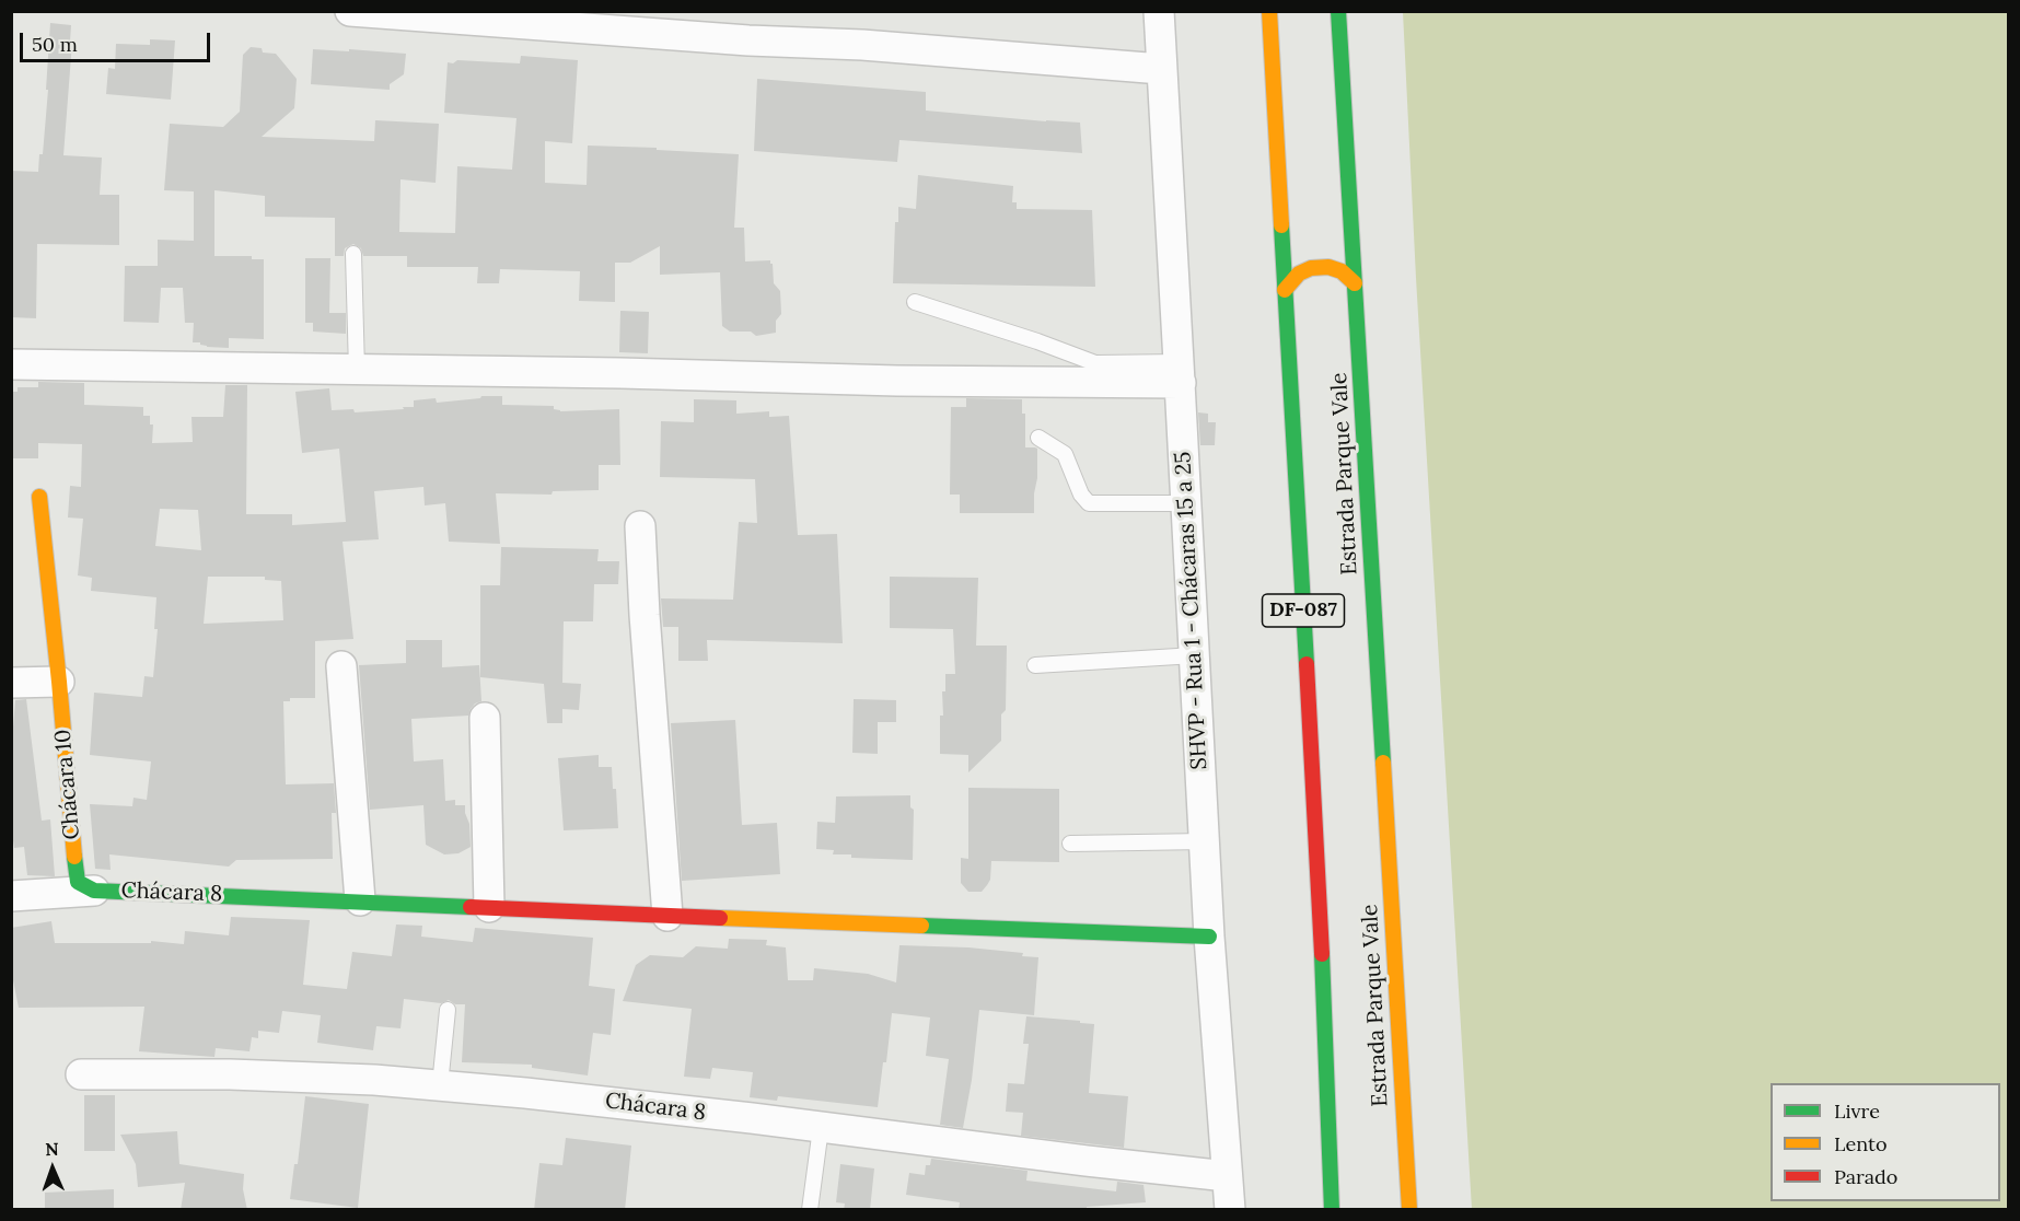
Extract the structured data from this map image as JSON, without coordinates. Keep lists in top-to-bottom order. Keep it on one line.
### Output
{"streets":{"main road":["Estrada Parque Vale","DF-087","Chácara 10","Chácara 8"],"street":["SHVP - Rua 1 - Chácaras 15 a 25"]},"crossings":[["SHVP - Rua 1 - Chácaras 15 a 25","Chácara 8"],["Chácara 10","Chácara 8"]],"legend":["Livre","Lento","Parado"],"scale_bar":"50 m","north":"top"}
